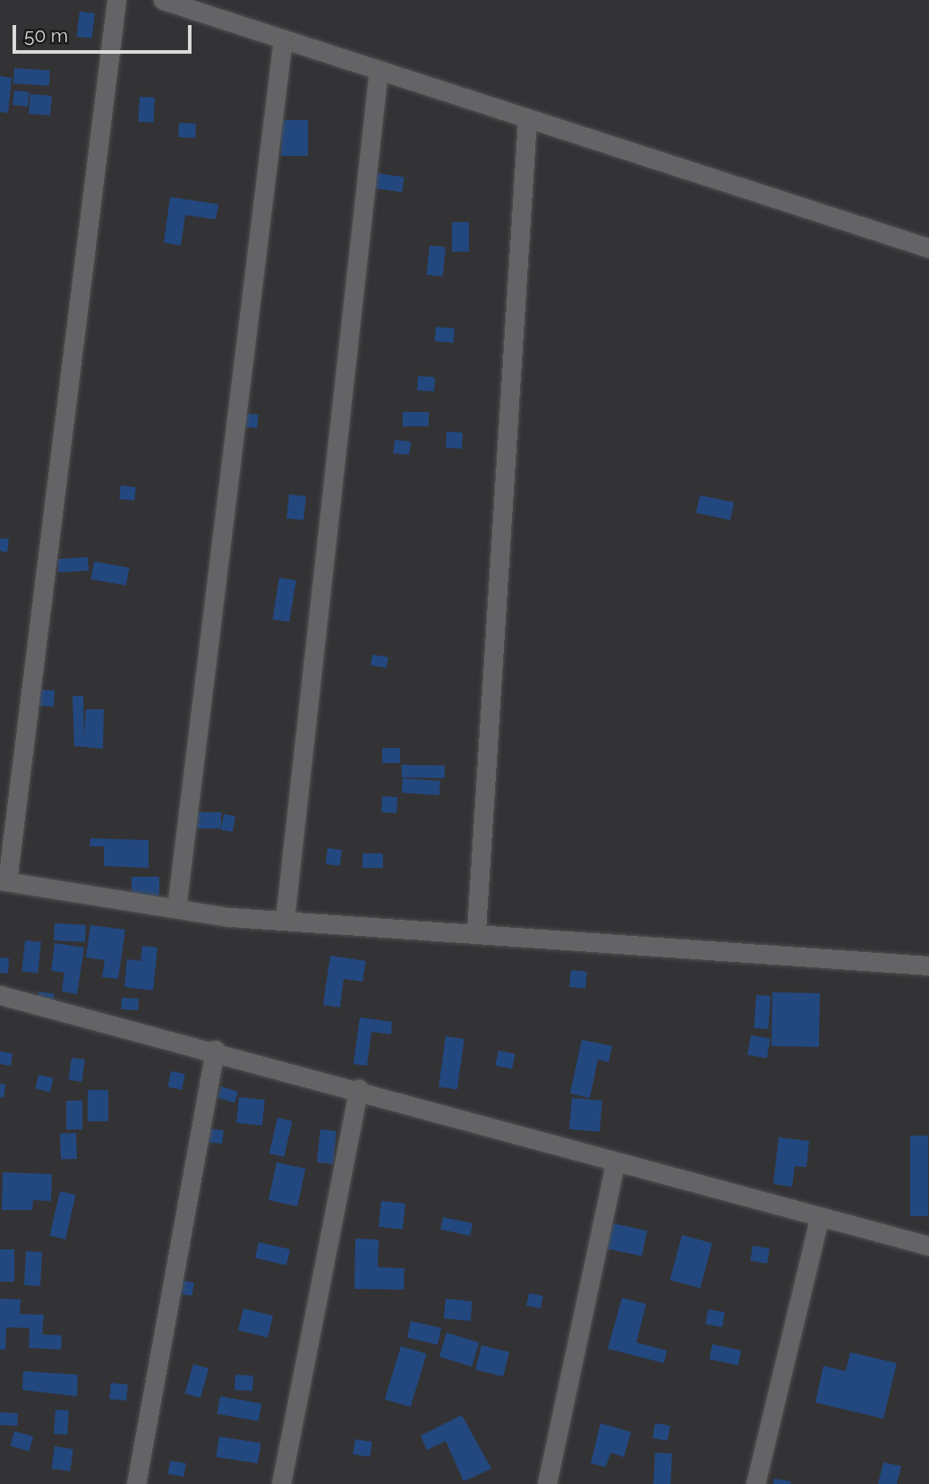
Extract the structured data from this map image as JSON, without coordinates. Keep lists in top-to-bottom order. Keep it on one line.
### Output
{"scale_bar":"50 m"}
